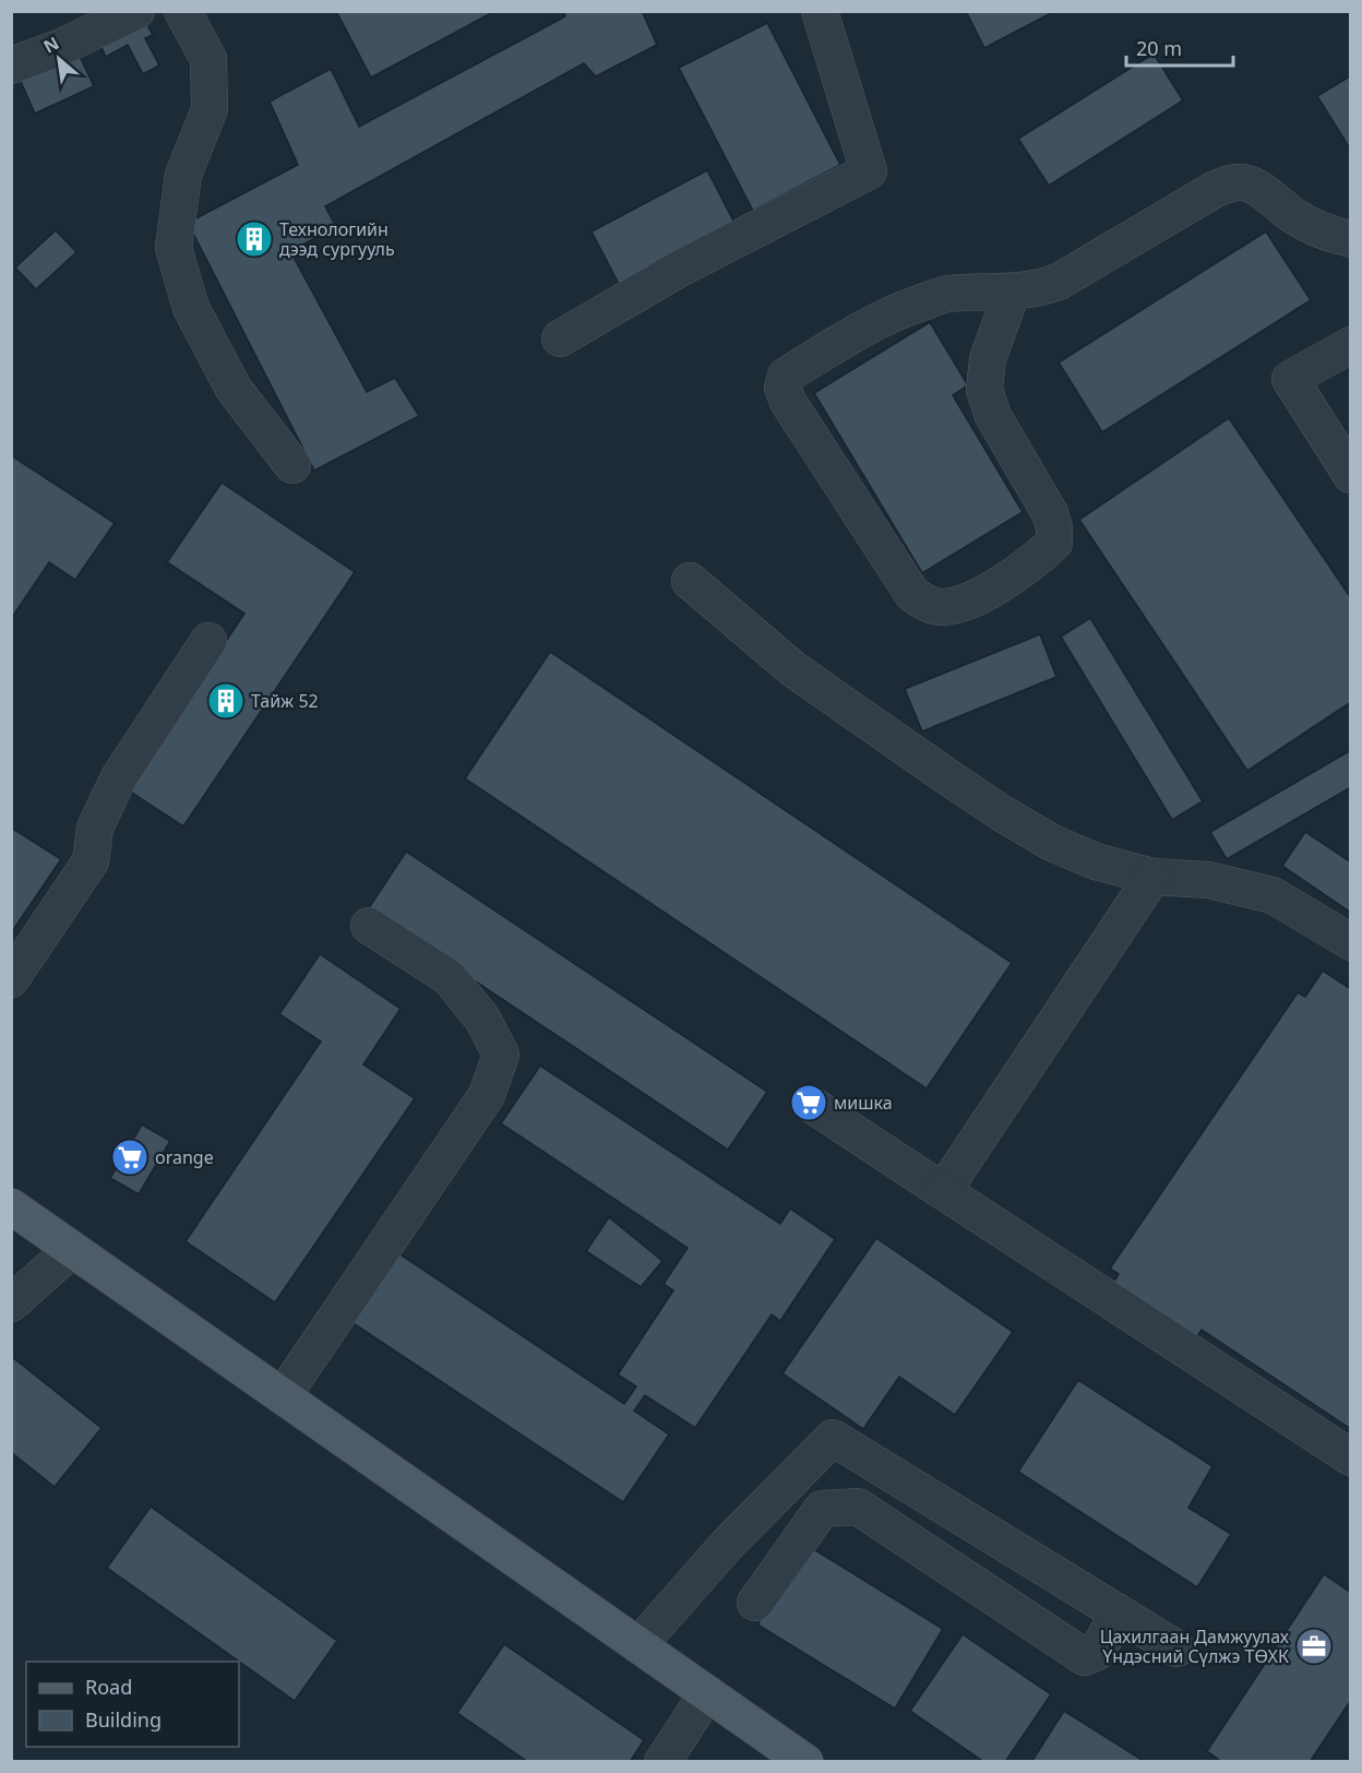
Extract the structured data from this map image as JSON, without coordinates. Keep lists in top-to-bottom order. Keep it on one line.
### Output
{"places":{"building":["Технологийн дээд сургууль","Тайж 52"],"supermarket":["мишка","orange"],"office":["Цахилгаан Дамжуулах Үндэсний Сүлжэ ТӨХК"]},"legend":["Road","Building"],"scale_bar":"20 m","north":"top left"}
